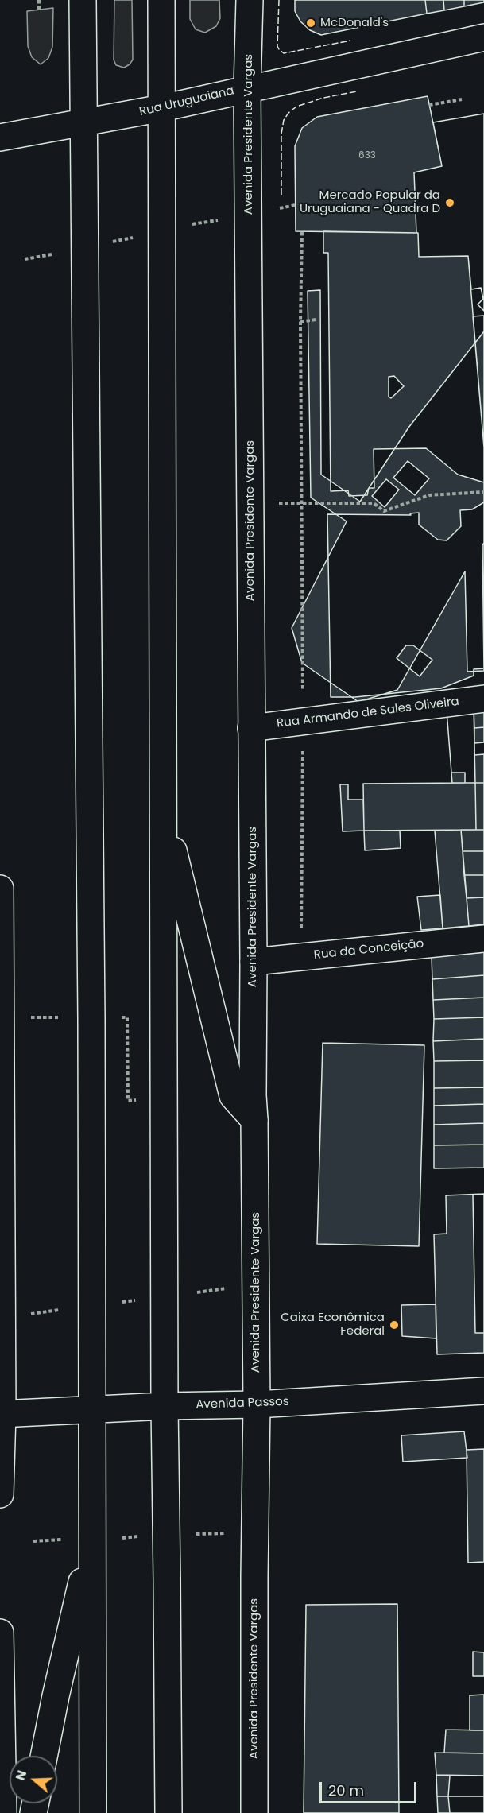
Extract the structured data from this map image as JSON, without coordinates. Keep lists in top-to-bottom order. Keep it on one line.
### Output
{"streets":{"main road":["Rua Uruguaiana","Avenida Presidente Vargas","Rua Armando de Sales Oliveira","Rua da Conceição","Avenida Passos"]},"crossings":[["Rua Uruguaiana","Avenida Presidente Vargas"],["Avenida Presidente Vargas","Rua Armando de Sales Oliveira"],["Avenida Presidente Vargas","Rua da Conceição"],["Avenida Presidente Vargas","Avenida Passos"]],"places":["McDonald's","Mercado Popular da Uruguaiana - Quadra D","Caixa Econômica Federal"],"house_numbers":["633"],"scale_bar":"20 m","north":"left"}
